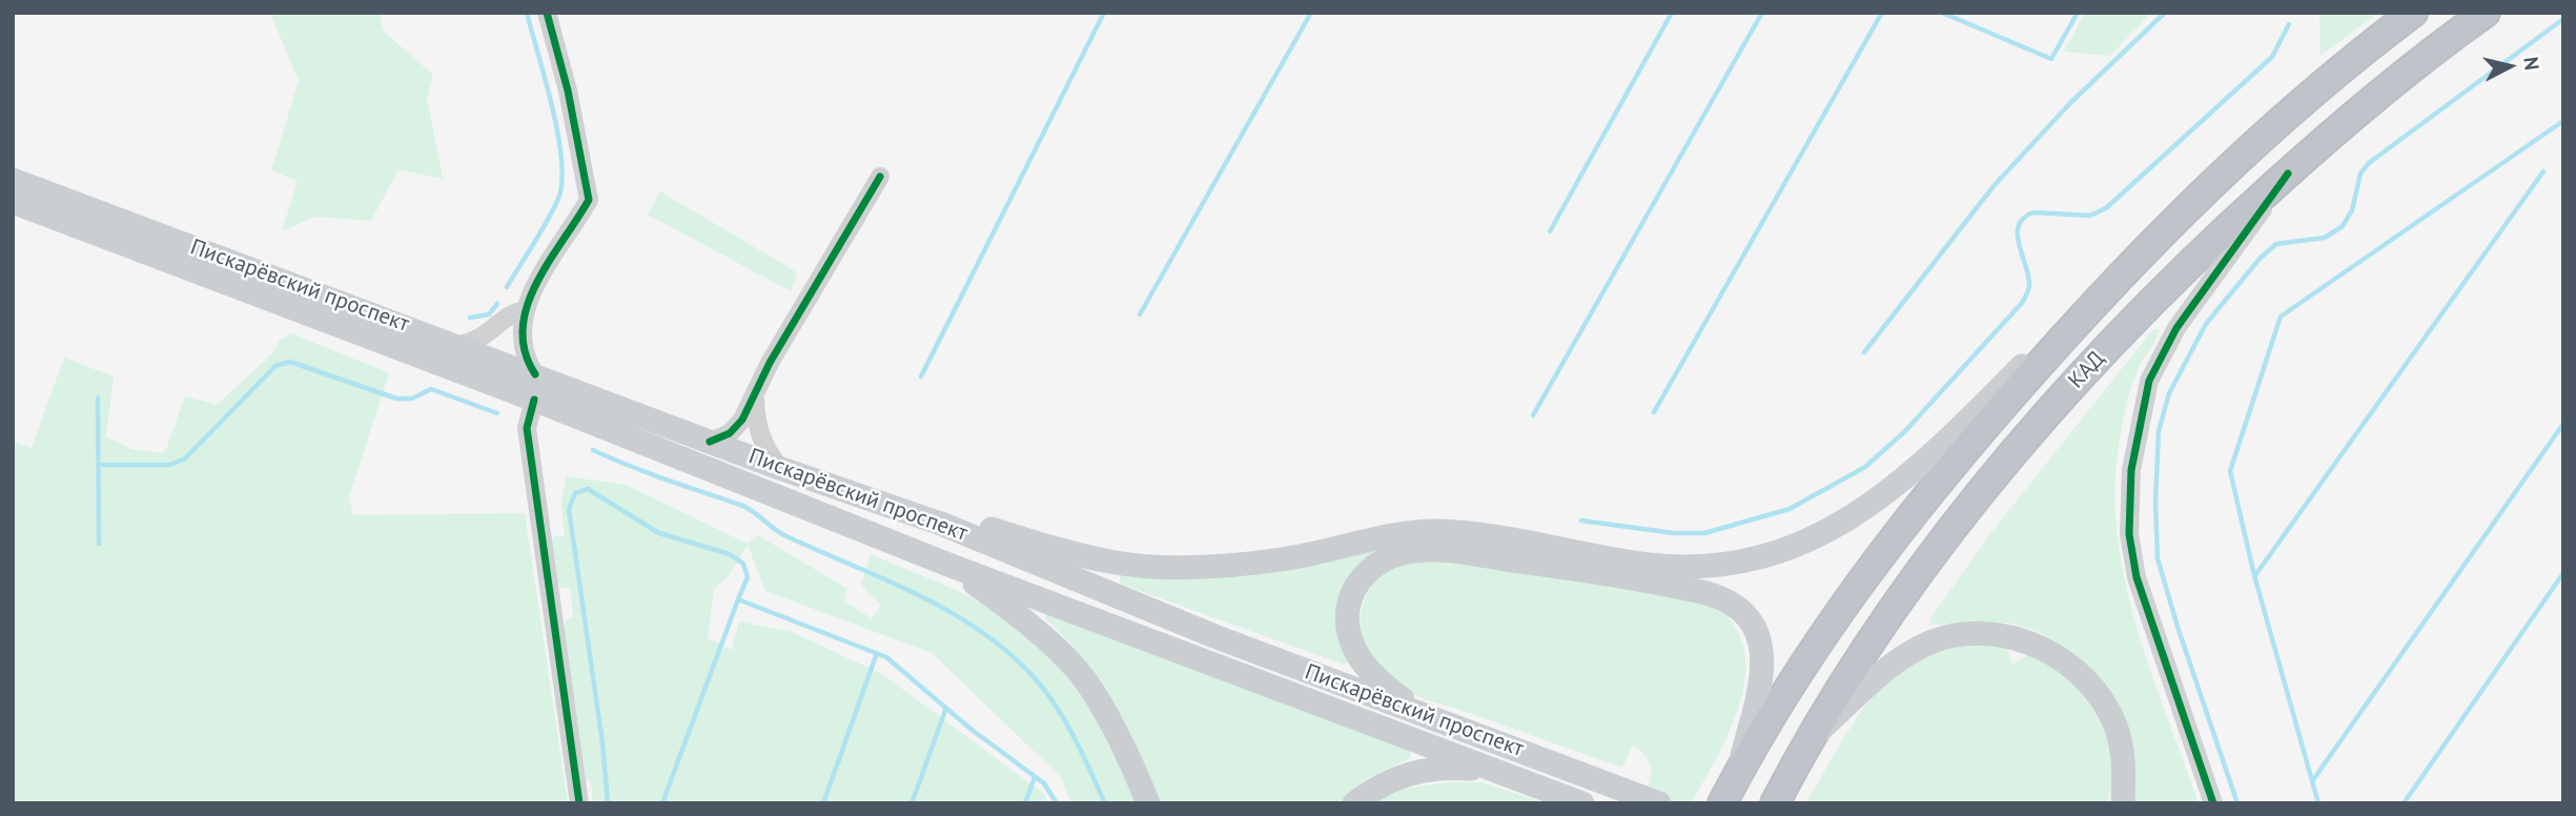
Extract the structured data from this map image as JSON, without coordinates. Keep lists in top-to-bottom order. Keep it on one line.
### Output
{"streets":{"highway":["КАД"],"main road":["Пискарёвский проспект"]},"north":"right"}
